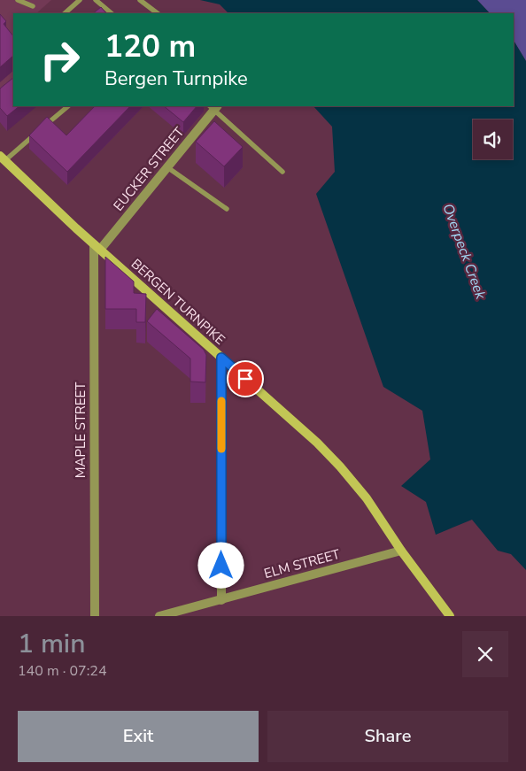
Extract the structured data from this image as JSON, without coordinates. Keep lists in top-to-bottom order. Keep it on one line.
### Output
{"streets":{"street":["EUCKER STREET","BERGEN TURNPIKE","MAPLE STREET","ELM STREET"]},"crossings":[["EUCKER STREET","BERGEN TURNPIKE"],["EUCKER STREET","MAPLE STREET"],["BERGEN TURNPIKE","MAPLE STREET"],["BERGEN TURNPIKE","ELM STREET"]],"water":["Overpeck Creek"],"page":{"turn":["120 m","Bergen Turnpike"],"heading":["1 min","140 m · 07:24"],"buttons":["Exit","Share"]}}
